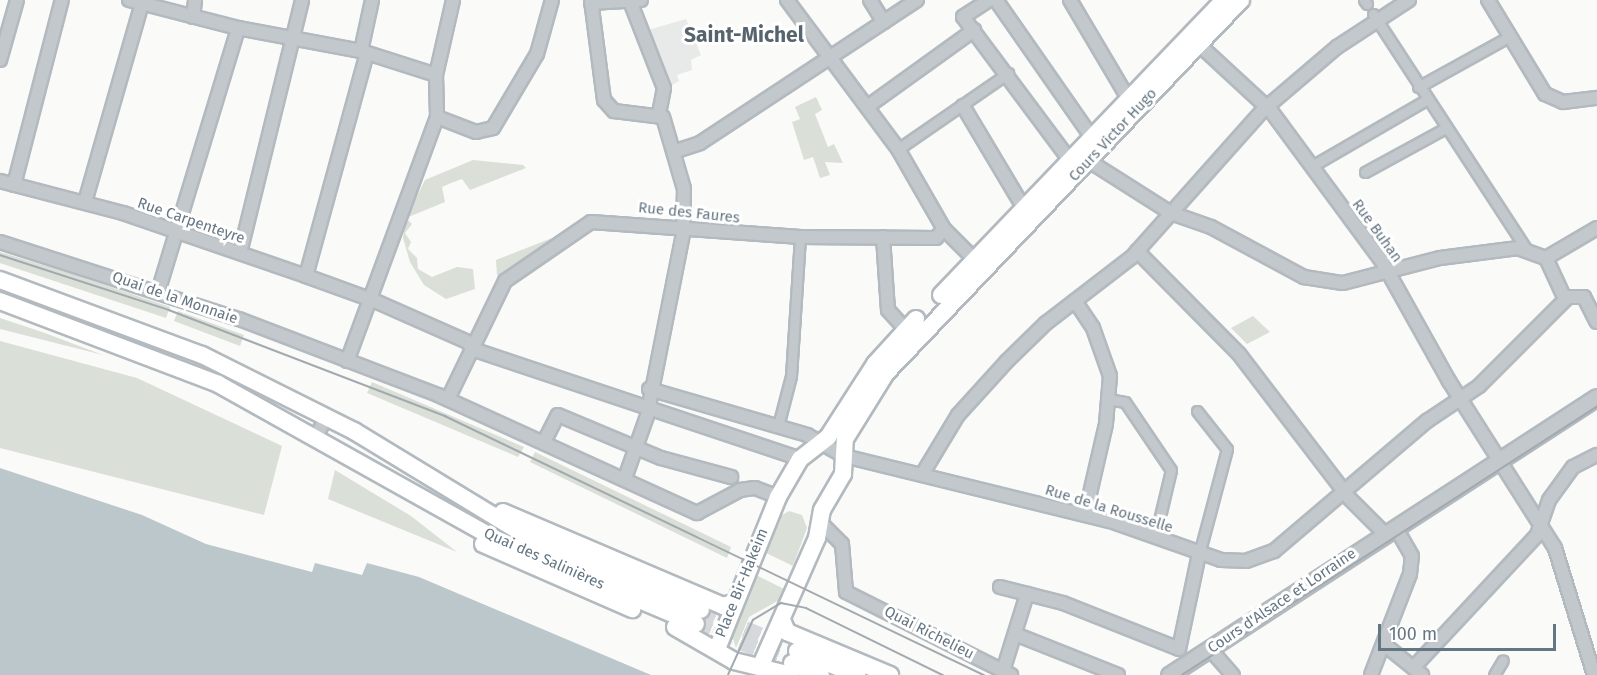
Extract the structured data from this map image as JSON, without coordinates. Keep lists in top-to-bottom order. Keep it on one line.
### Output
{"streets":{"main road":["Cours Victor Hugo","Quai des Salinières","Place Bir-Hakeim"],"street":["Rue des Faures","Rue Carpenteyre","Rue Buhan","Quai de la Monnaie","Rue de la Rousselle","Cours d'Alsace et Lorraine","Quai Richelieu"]},"crossings":[["Cours Victor Hugo","Rue Carpenteyre"],["Cours Victor Hugo","Rue Buhan"],["Cours Victor Hugo","Rue de la Rousselle"],["Cours Victor Hugo","Place Bir-Hakeim"],["Cours Victor Hugo","Quai Richelieu"],["Rue des Faures","Rue Carpenteyre"],["Rue des Faures","Quai de la Monnaie"],["Rue Buhan","Rue de la Rousselle"],["Rue Buhan","Cours d'Alsace et Lorraine"]],"districts":["Saint-Michel"],"scale_bar":"100 m"}
